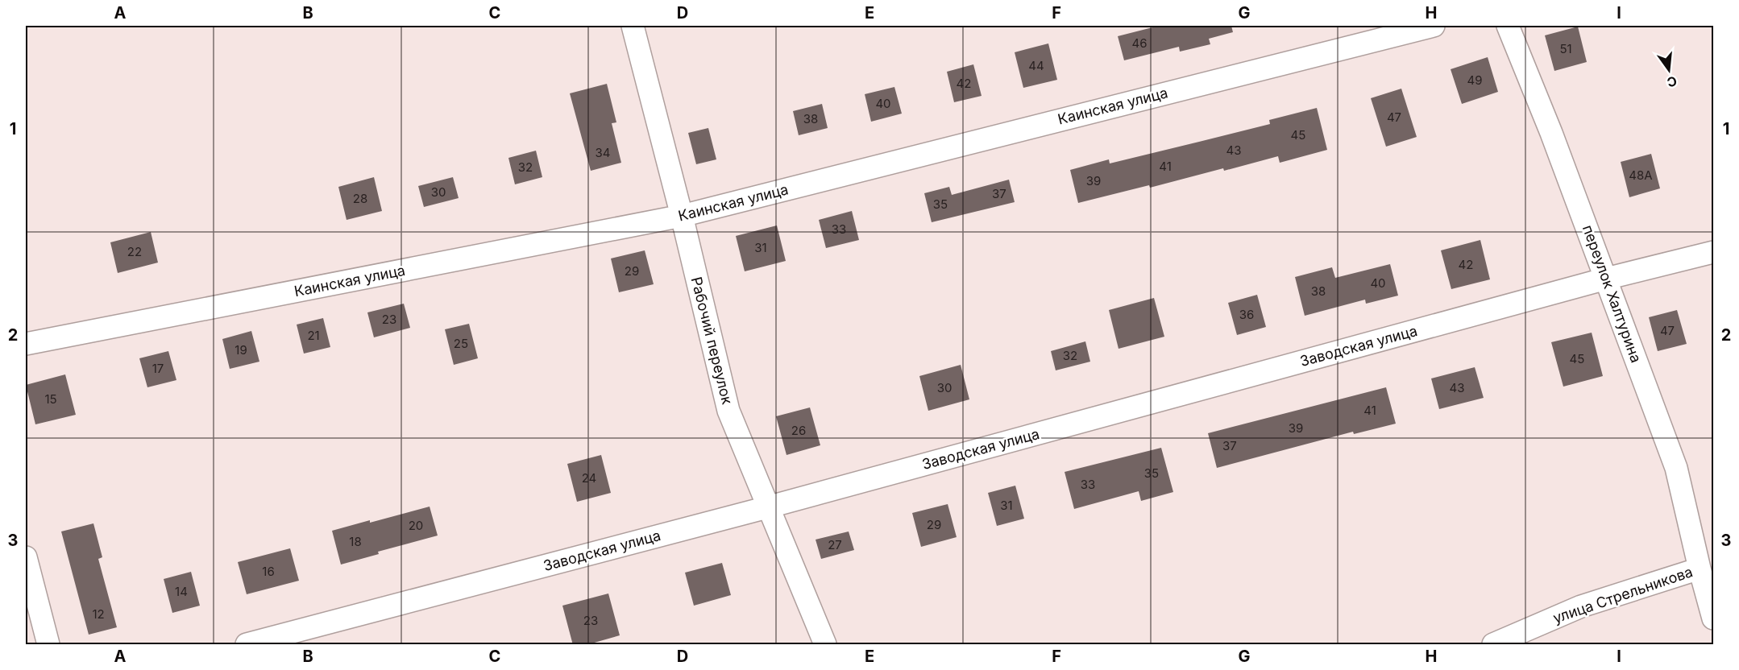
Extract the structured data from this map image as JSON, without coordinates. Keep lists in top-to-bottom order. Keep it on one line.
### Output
{"streets":{"street":["Каинская улица","переулок Халтурина","Рабочий переулок","Заводская улица","улица Стрельникова"]},"crossings":[["Каинская улица","Рабочий переулок"],["переулок Халтурина","Заводская улица"],["переулок Халтурина","улица Стрельникова"],["Рабочий переулок","Заводская улица"]],"house_numbers":["46","51","44","49","42","40","47","38","45","43","34","41","32","48А","39","30","37","28","35","33","31","22","42","29","40","38","36","23","47","21","25","19","32","45","17","30","43","15","41","39","26","37","35","24","33","31","29","20","18","27","16","14","12","23"],"north":"bottom","grid":{"columns":["A","B","C","D","E","F","G","H","I"],"rows":["1","2","3"]}}
